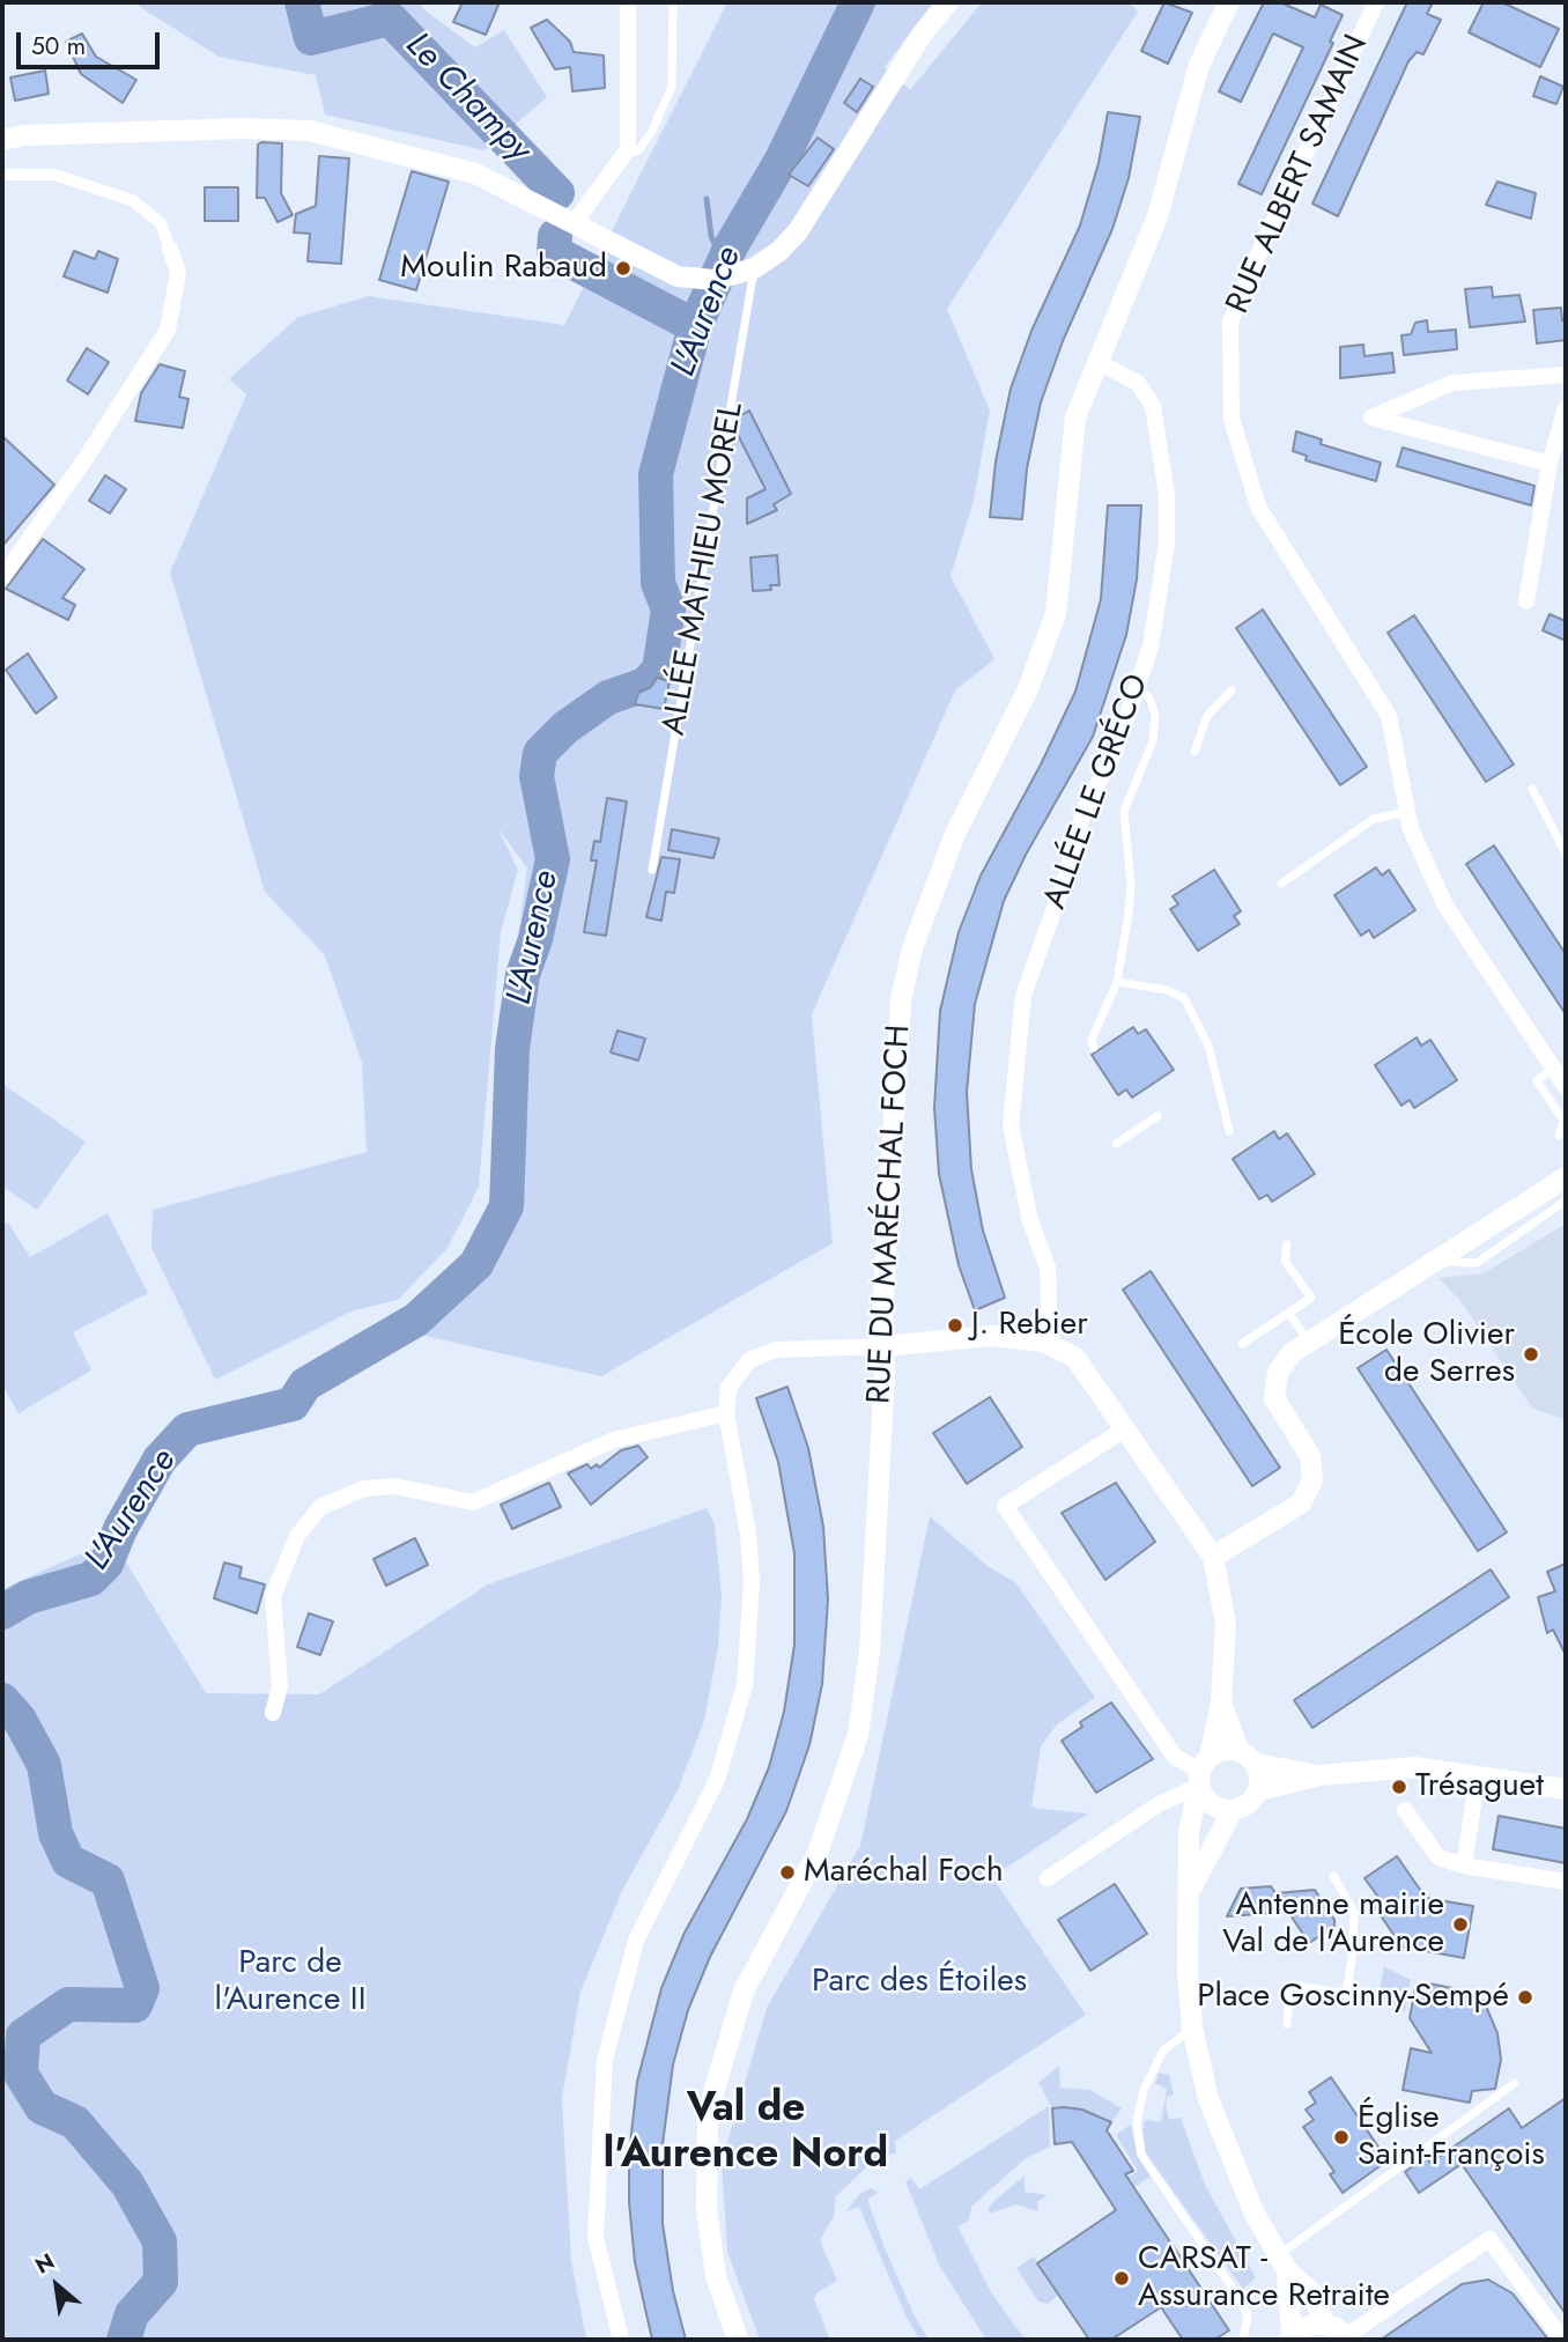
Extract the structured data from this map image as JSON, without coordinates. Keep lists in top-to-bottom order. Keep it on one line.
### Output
{"streets":{"street":["RUE ALBERT SAMAIN","ALLÉE LE GRÉCO","RUE DU MARÉCHAL FOCH"],"lane":["ALLÉE MATHIEU MOREL"]},"crossings":[["ALLÉE LE GRÉCO","RUE DU MARÉCHAL FOCH"]],"districts":["Val de l'Aurence Nord"],"water":["Le Champy","L'Aurence"],"parks":["Parc de l'Aurence II","Parc des Étoiles"],"places":["Moulin Rabaud","J. Rebier","École Olivier de Serres","Trésaguet","Maréchal Foch","Antenne mairie Val de l'Aurence","Place Goscinny-Sempé","Église Saint-François","CARSAT - Assurance Retraite"],"scale_bar":"50 m","north":"top left"}
